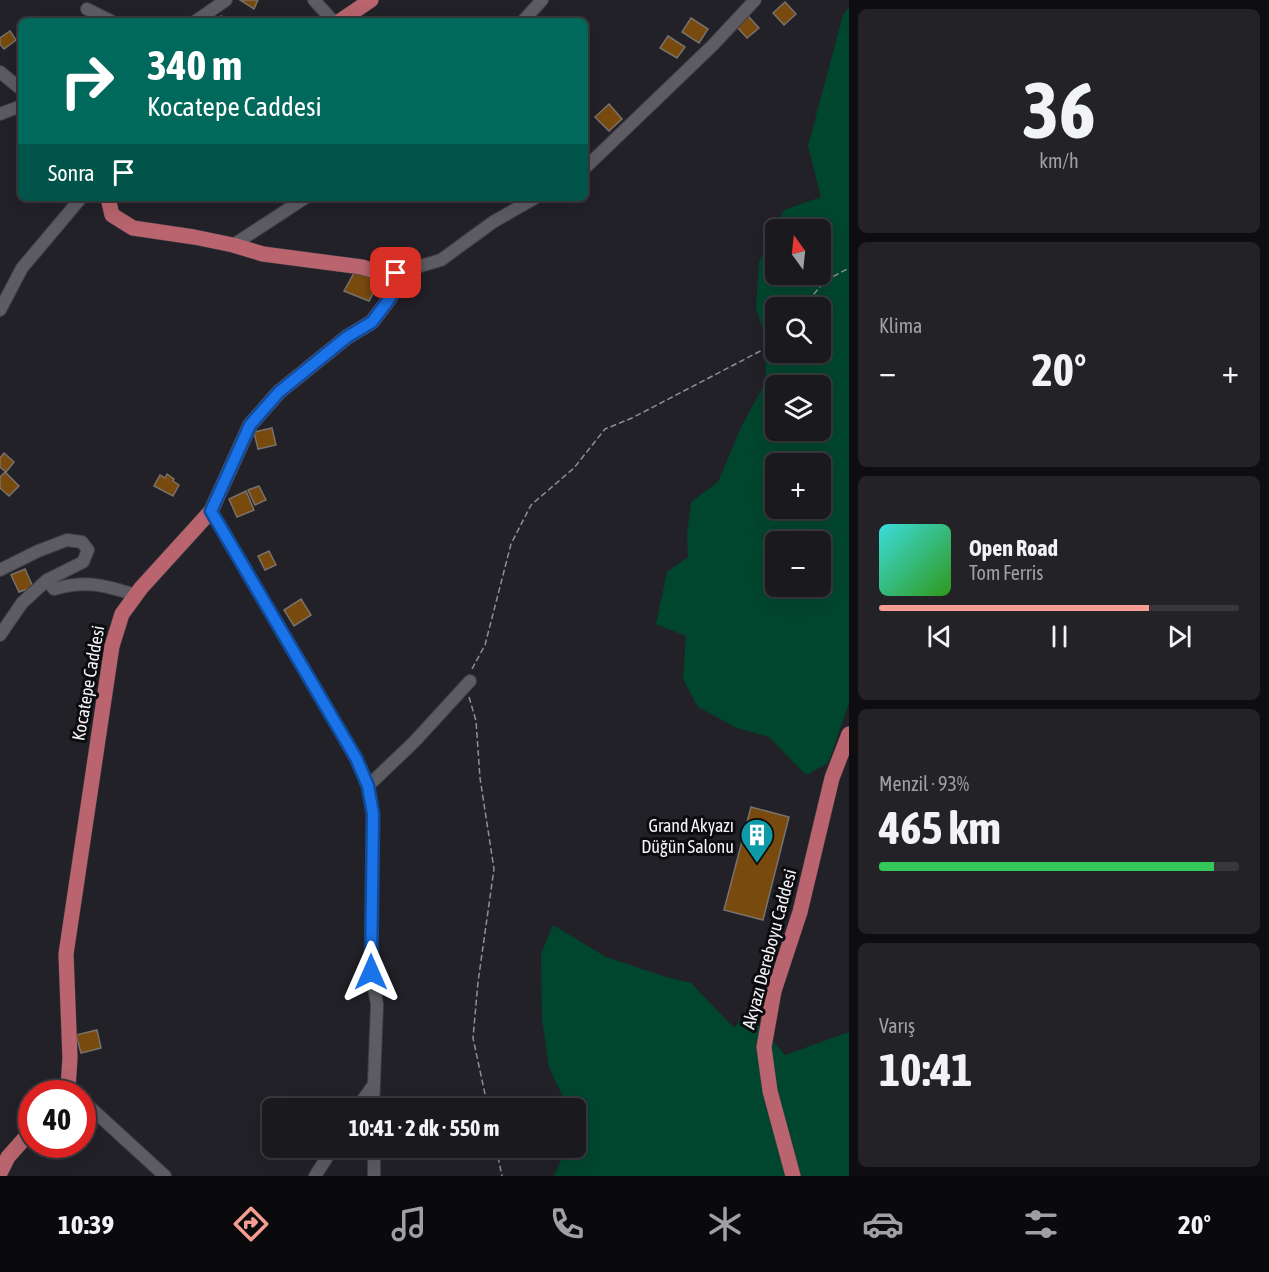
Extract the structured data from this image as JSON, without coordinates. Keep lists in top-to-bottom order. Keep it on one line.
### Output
{"streets":{"main road":["Kocatepe Caddesi","Akyazı Dereboyu Caddesi"]},"places":{"building":["Grand Akyazı Düğün Salonu"]},"north":"top","page":{"tile":[["36","km/h"],"Klima",["Menzil · 93%","465 km"],["Varış","10:41"]],"turn":["340 m","Kocatepe Caddesi"],"then":"Sonra","map_buttons":["+","−"],"heat":["−","20°","+"],"song":["Open Road","Tom Ferris"],"limit":"40","trip":"10:41 · 2 dk · 550 m","tabs":["10:39","20°"]}}
